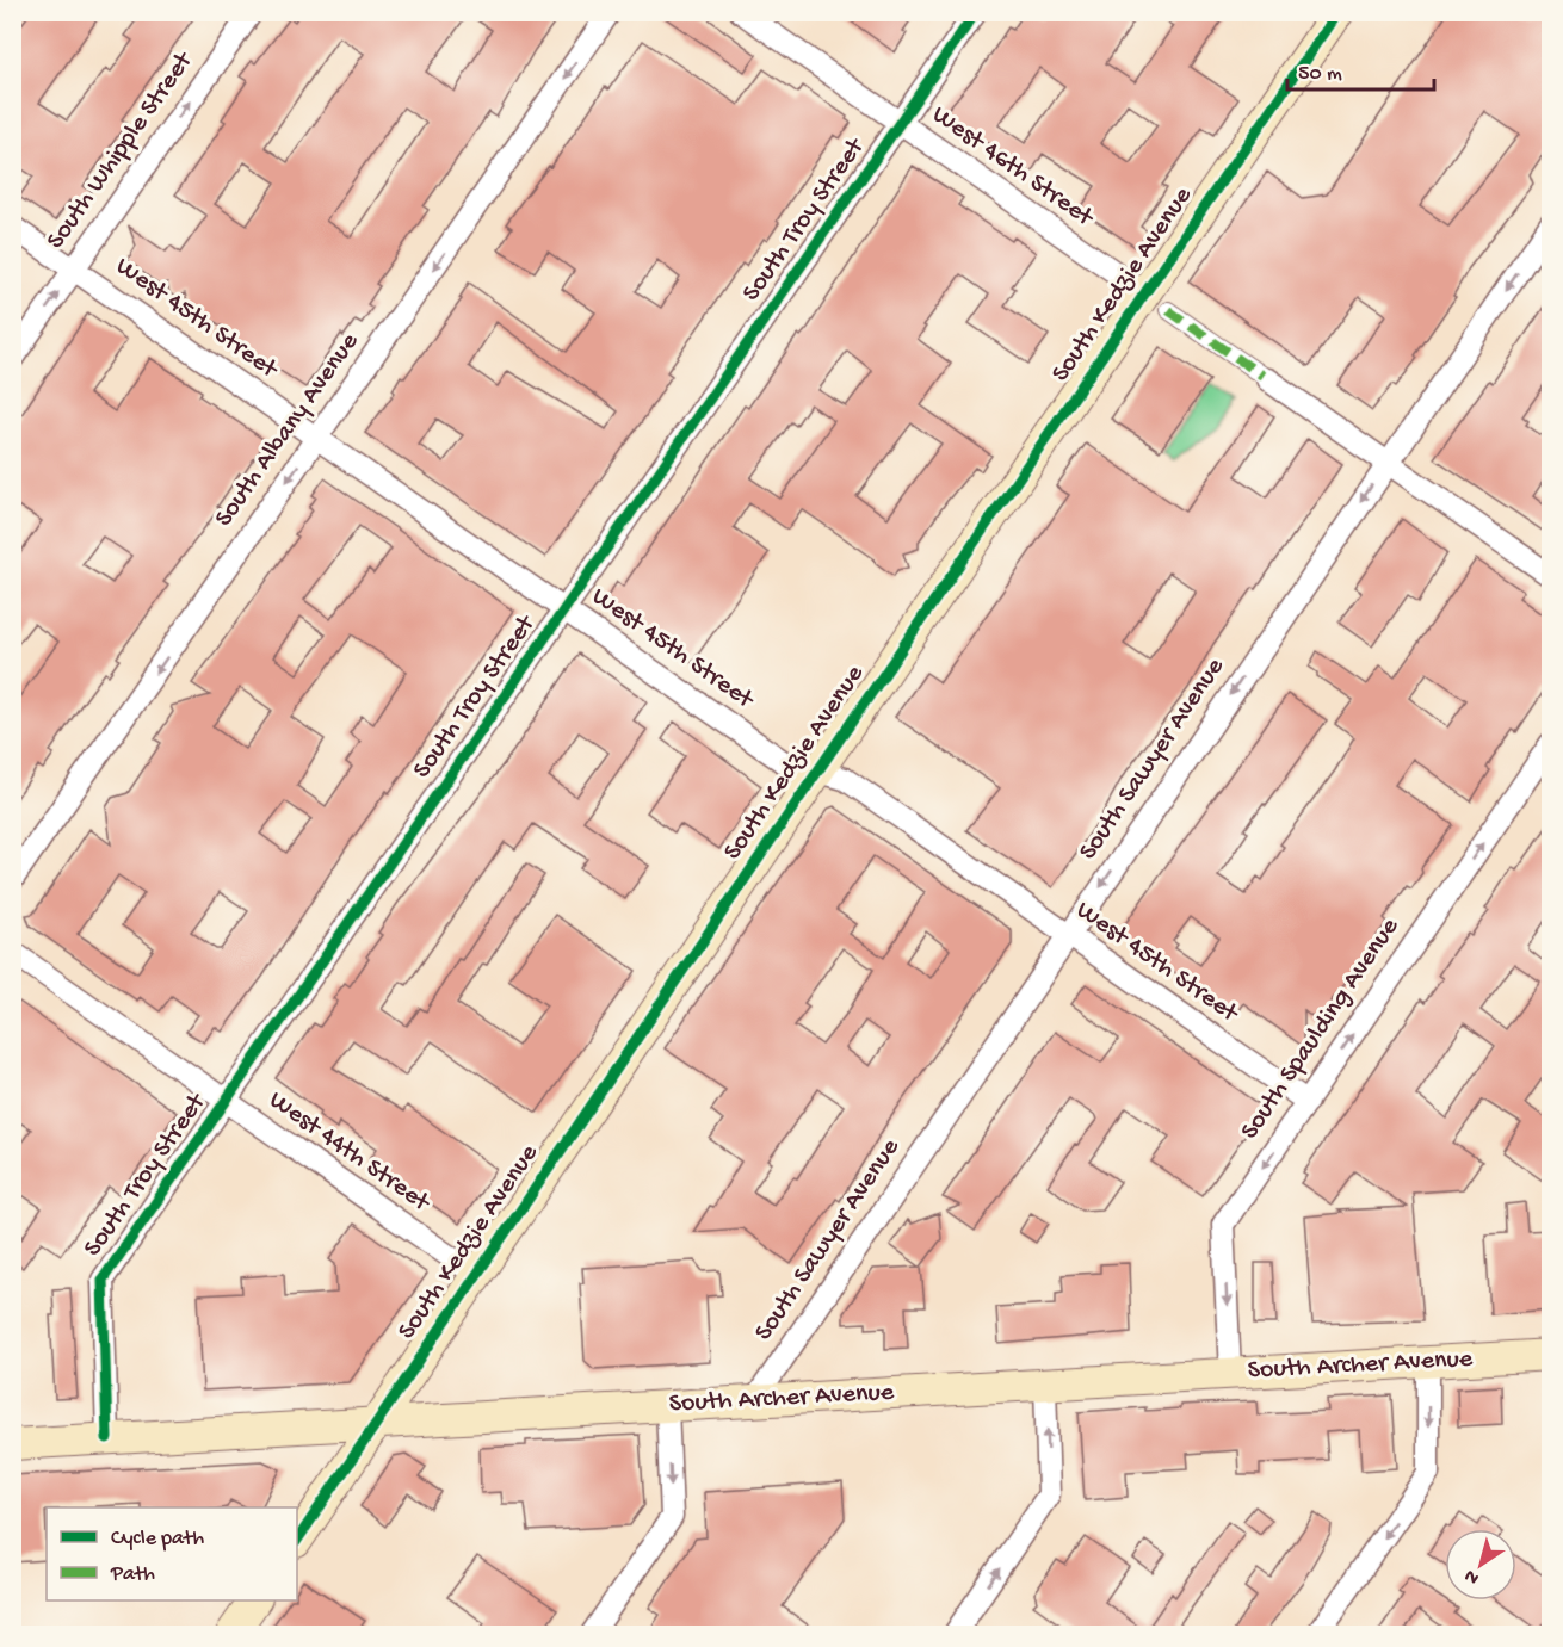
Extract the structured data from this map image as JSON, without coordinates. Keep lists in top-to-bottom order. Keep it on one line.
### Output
{"streets":{"main road":["South Kedzie Avenue","South Archer Avenue"],"street":["South Whipple Street","West 46th Street","South Troy Street","West 45th Street","South Albany Avenue","South Sawyer Avenue","South Spaulding Avenue","West 44th Street"]},"crossings":[["South Whipple Street","West 45th Street"],["West 46th Street","South Troy Street"],["West 46th Street","South Kedzie Avenue"],["West 46th Street","South Sawyer Avenue"],["South Troy Street","West 45th Street"],["South Troy Street","West 44th Street"],["South Troy Street","South Archer Avenue"],["South Kedzie Avenue","West 45th Street"],["South Kedzie Avenue","West 44th Street"],["South Kedzie Avenue","South Archer Avenue"],["West 45th Street","South Albany Avenue"],["West 45th Street","South Sawyer Avenue"],["West 45th Street","South Spaulding Avenue"],["South Sawyer Avenue","South Archer Avenue"],["South Spaulding Avenue","South Archer Avenue"]],"one_way":["South Whipple Street","South Albany Avenue","South Sawyer Avenue"],"legend":["Cycle path","Path"],"scale_bar":"50 m","north":"bottom left"}
